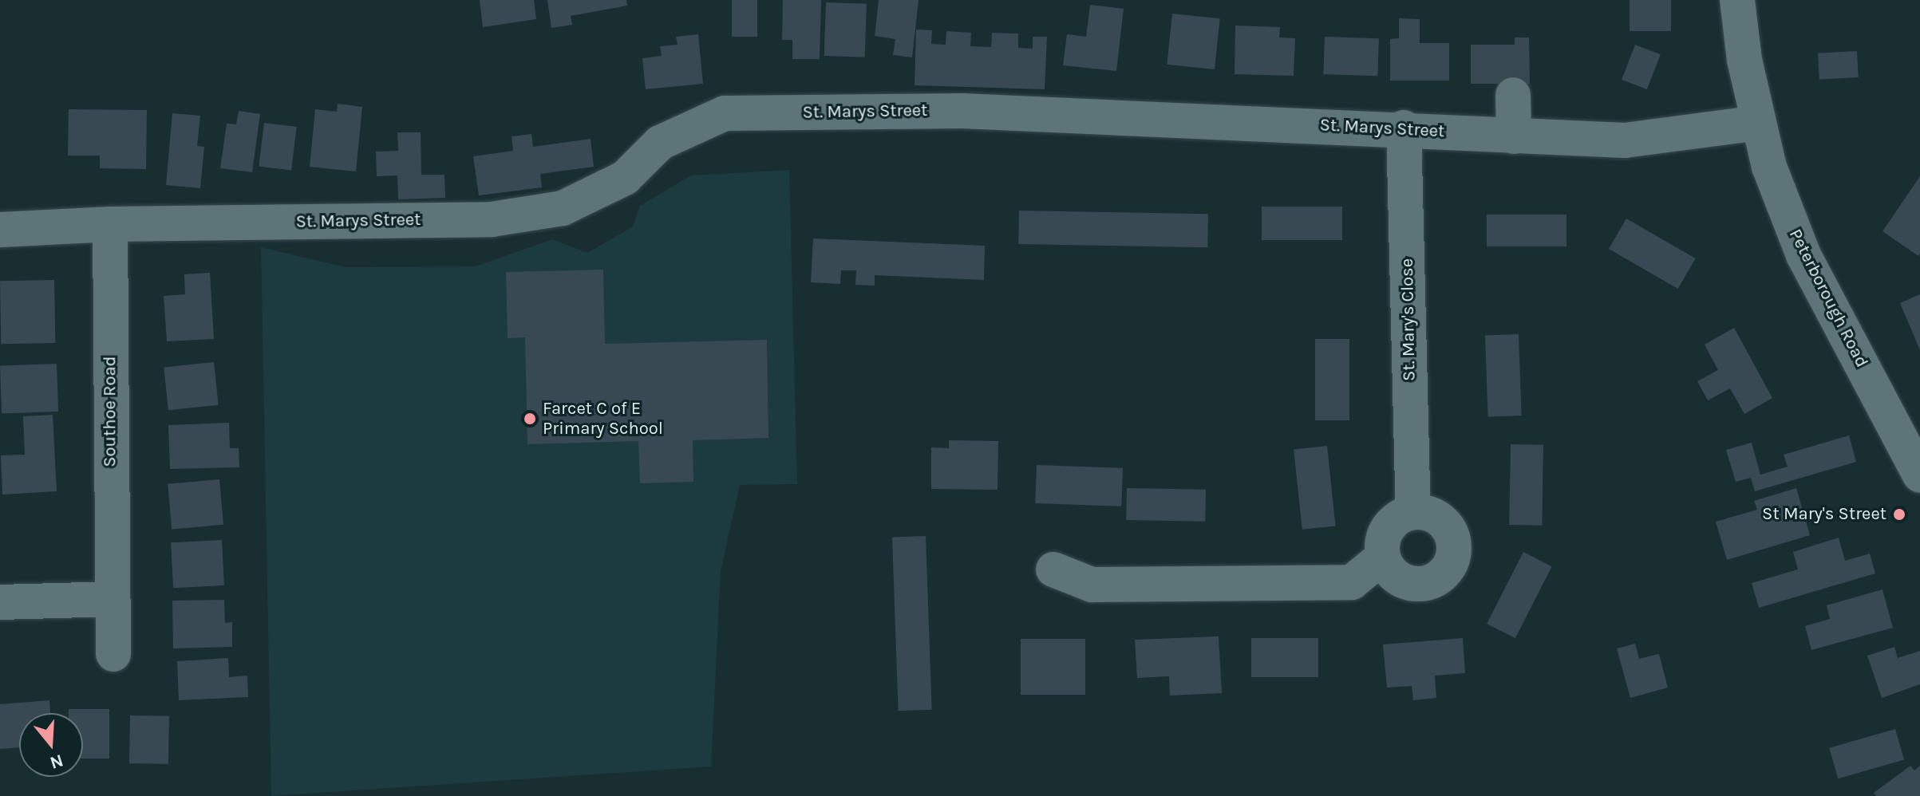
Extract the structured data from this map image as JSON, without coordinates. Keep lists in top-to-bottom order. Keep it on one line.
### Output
{"streets":{"street":["St. Marys Street","Peterborough Road","St. Mary's Close","Southoe Road"]},"crossings":[["St. Marys Street","Peterborough Road"],["St. Marys Street","St. Mary's Close"],["St. Marys Street","Southoe Road"]],"places":["Farcet C of E Primary School","St Mary's Street"],"north":"bottom"}
